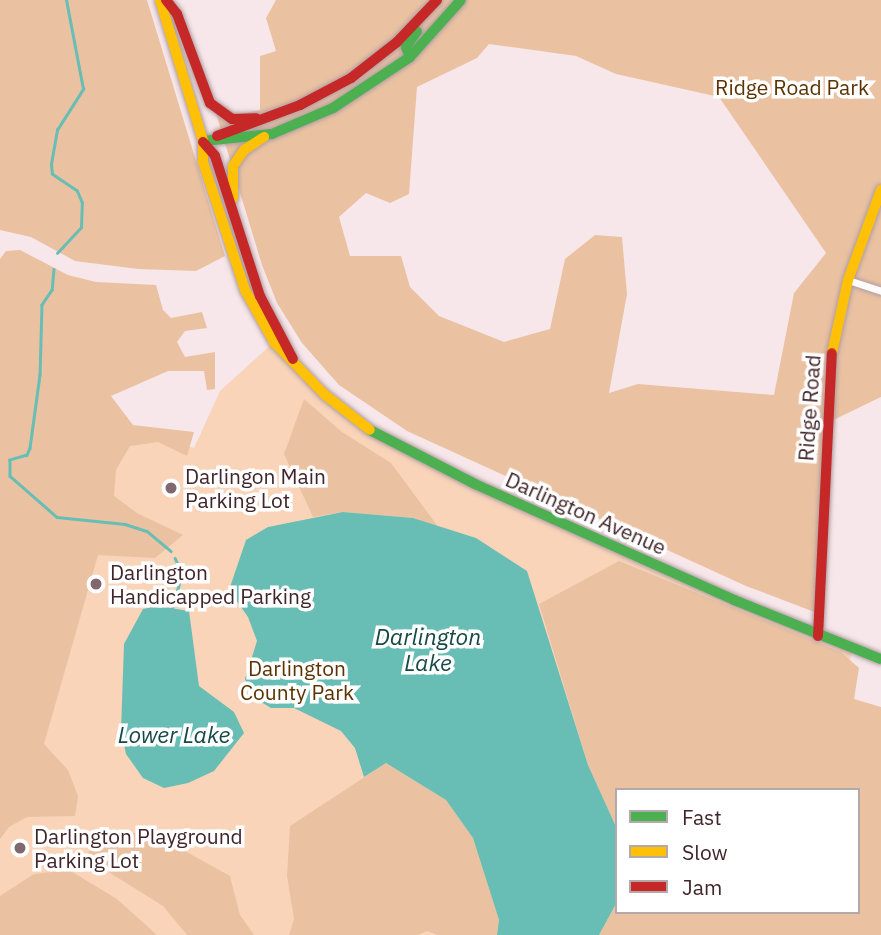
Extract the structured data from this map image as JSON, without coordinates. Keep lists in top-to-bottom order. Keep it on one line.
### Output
{"streets":{"main road":["Ridge Road","Darlington Avenue"]},"crossings":[["Ridge Road","Darlington Avenue"]],"water":["Darlington Lake","Lower Lake"],"parks":["Ridge Road Park","Darlington County Park"],"places":["Darlingon Main Parking Lot","Darlington Handicapped Parking","Darlington Playground Parking Lot"],"legend":["Fast","Slow","Jam"]}
